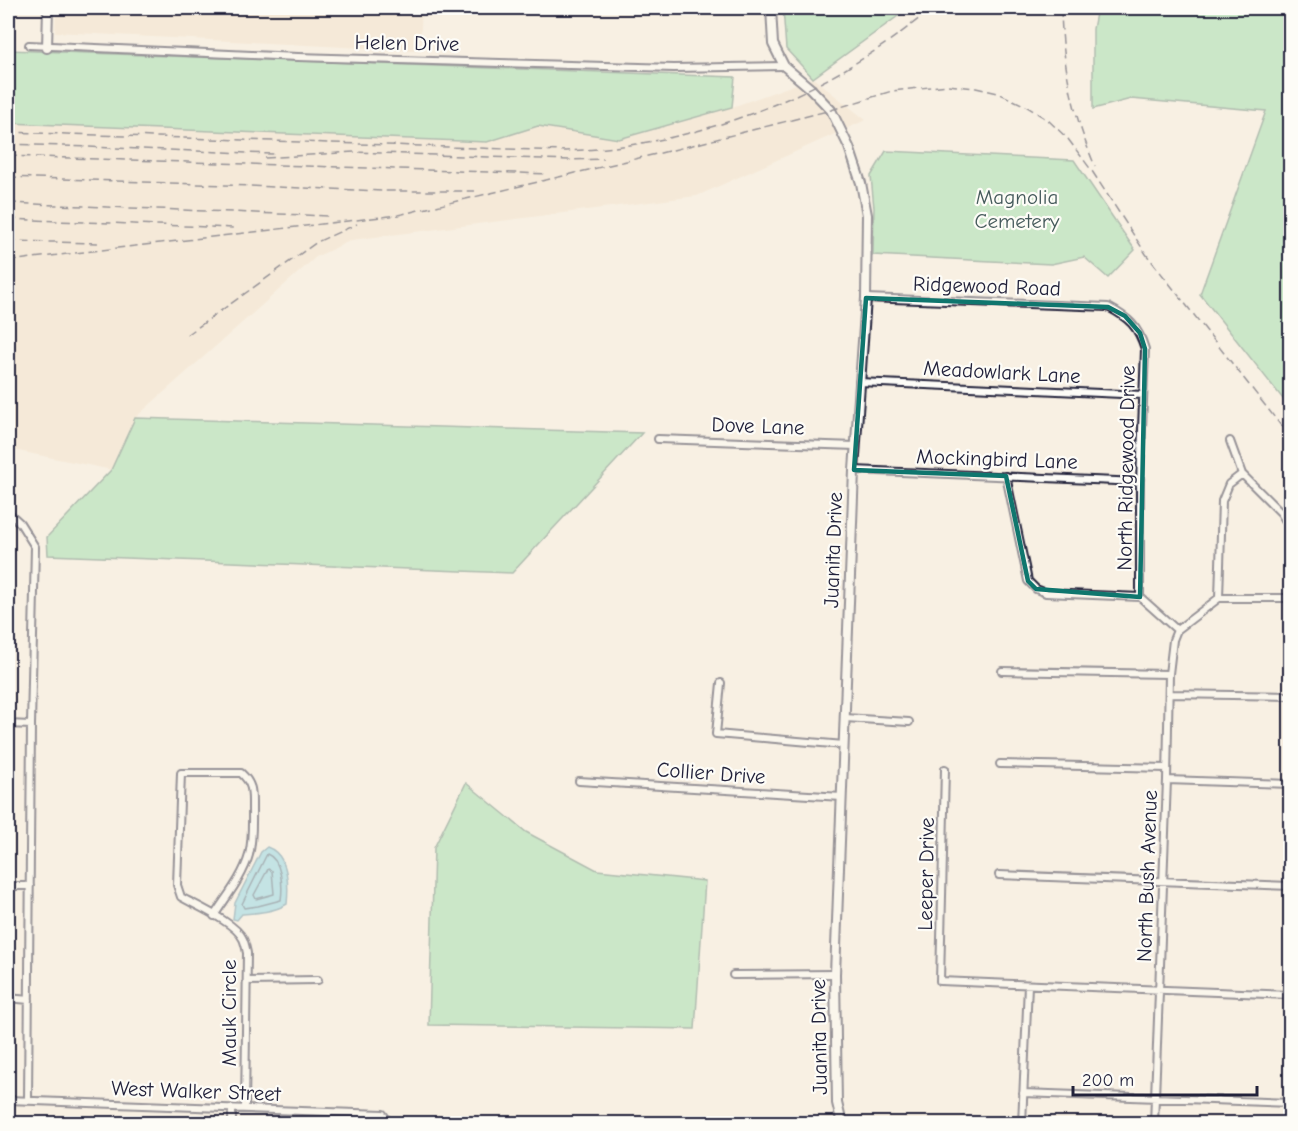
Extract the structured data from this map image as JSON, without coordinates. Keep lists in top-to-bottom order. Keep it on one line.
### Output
{"streets":{"street":["Helen Drive","Ridgewood Road","Meadowlark Lane","Dove Lane","Mockingbird Lane","North Ridgewood Drive","Juanita Drive","Collier Drive","Leeper Drive","North Bush Avenue","Mauk Circle","West Walker Street"]},"crossings":[["Helen Drive","Juanita Drive"],["Ridgewood Road","North Ridgewood Drive"],["Ridgewood Road","Juanita Drive"],["Meadowlark Lane","North Ridgewood Drive"],["Meadowlark Lane","Juanita Drive"],["Dove Lane","Juanita Drive"],["Mockingbird Lane","North Ridgewood Drive"],["Mockingbird Lane","Juanita Drive"],["North Ridgewood Drive","North Bush Avenue"],["Juanita Drive","Collier Drive"],["Mauk Circle","West Walker Street"]],"parks":["Magnolia Cemetery"],"scale_bar":"200 m"}
